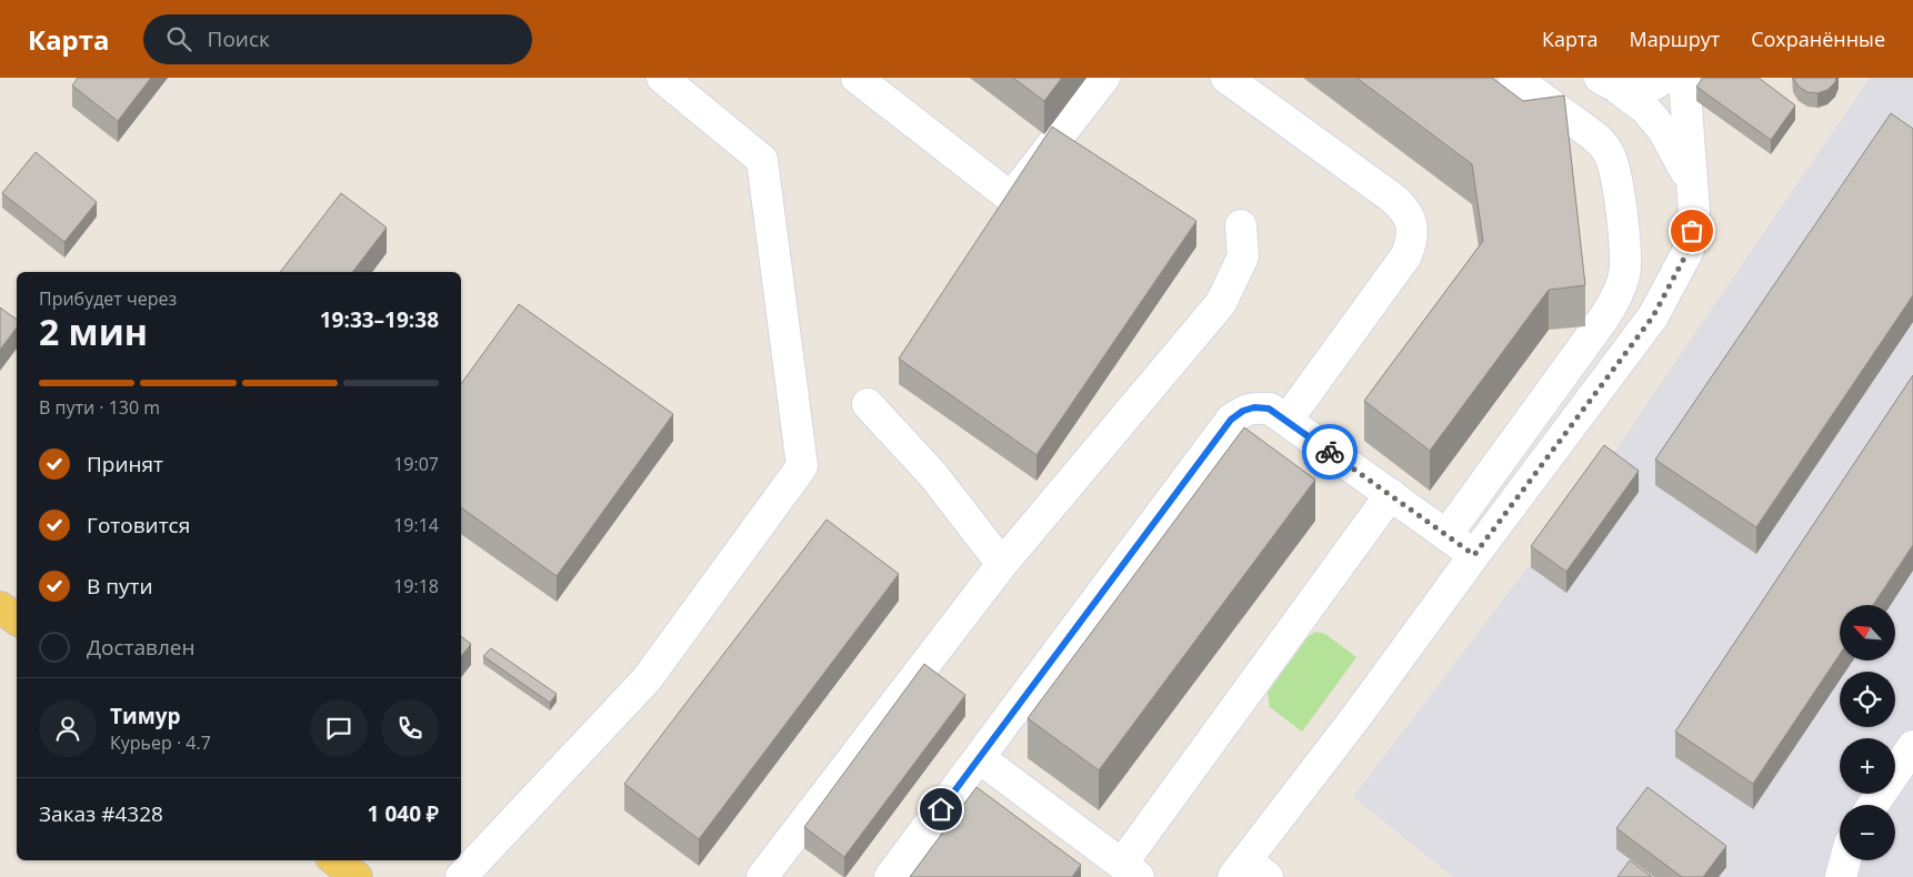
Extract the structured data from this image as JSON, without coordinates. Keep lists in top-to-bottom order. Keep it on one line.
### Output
{"north":"top left","page":{"header":"Карта","search":"Поиск","nav":["Карта","Маршрут","Сохранённые"],"heading":["2 мин","Прибудет через","19:33–19:38"],"panel":["Тимур","Курьер · 4.7","Заказ #4328","1 040 ₽"],"bar":"В пути · 130 m","list":[["Принят","19:07"],["Готовится","19:14"],["В пути","19:18"],"Доставлен"],"map_buttons":["+","−"]}}
